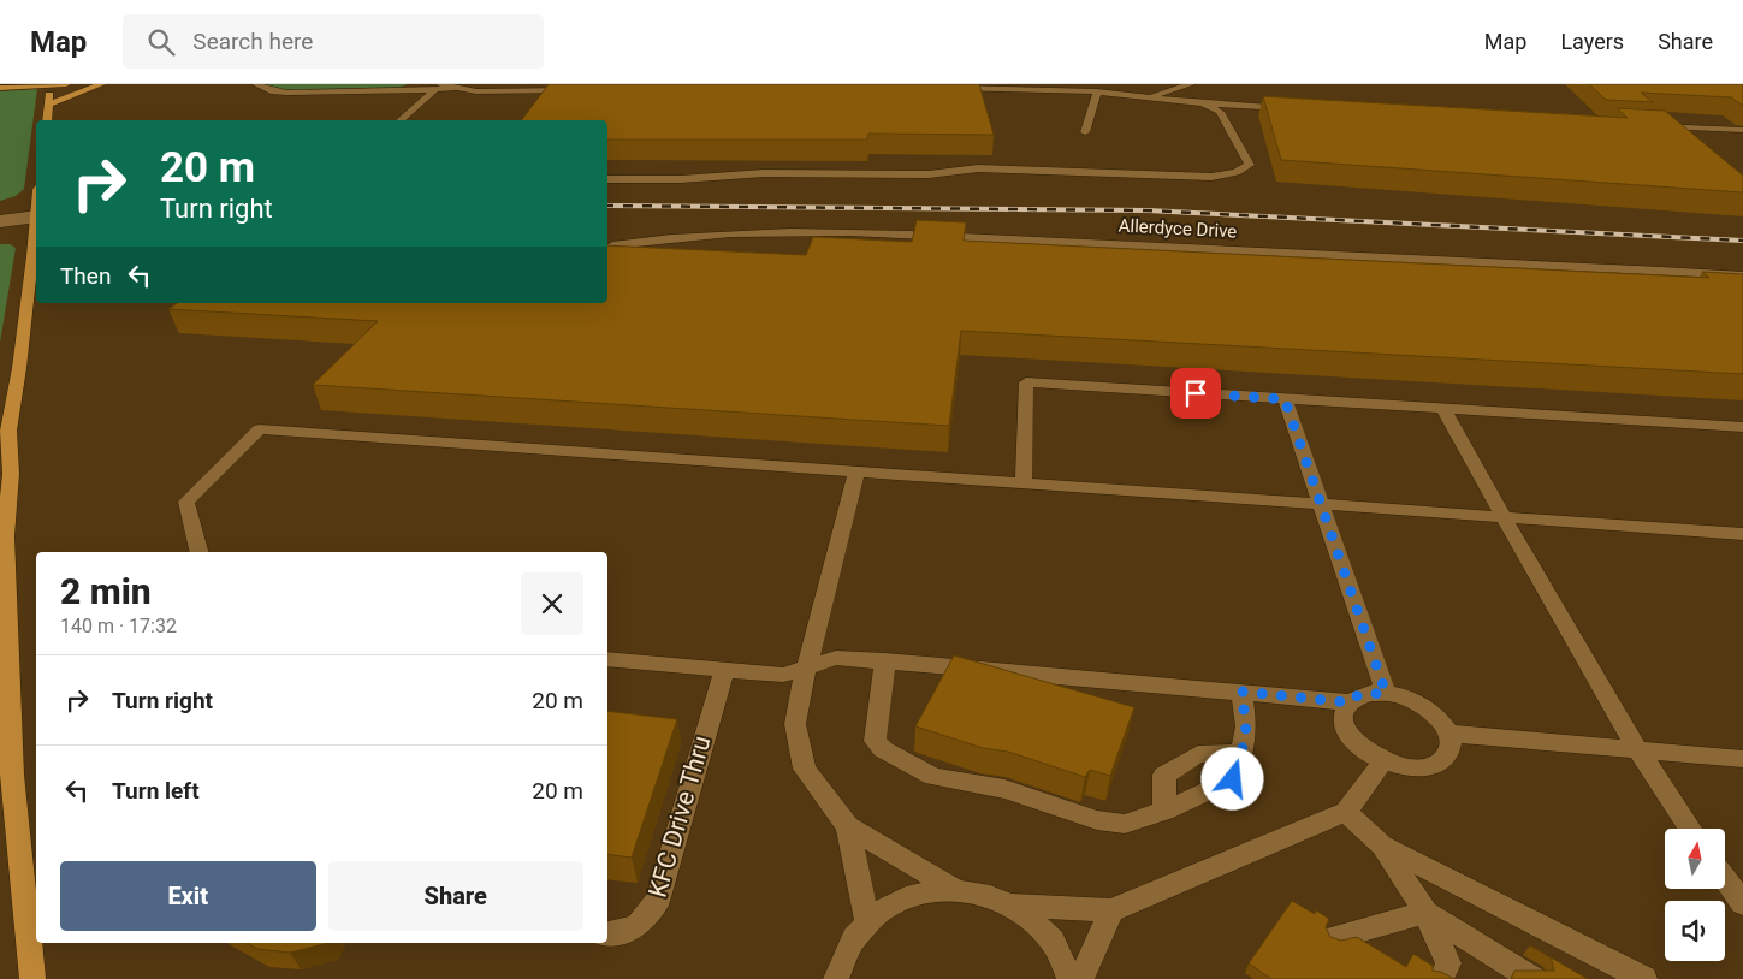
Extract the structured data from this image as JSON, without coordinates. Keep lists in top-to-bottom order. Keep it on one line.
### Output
{"streets":{"street":["Allerdyce Drive","KFC Drive Thru"]},"north":"top","page":{"header":"Map","search":"Search here","nav":["Map","Layers","Share"],"turn":["20 m","Turn right"],"then":"Then","heading":["2 min","140 m · 17:32"],"list":[{"name":"Turn right","value":"20 m"},{"name":"Turn left","value":"20 m"}],"buttons":["Exit","Share"]}}
